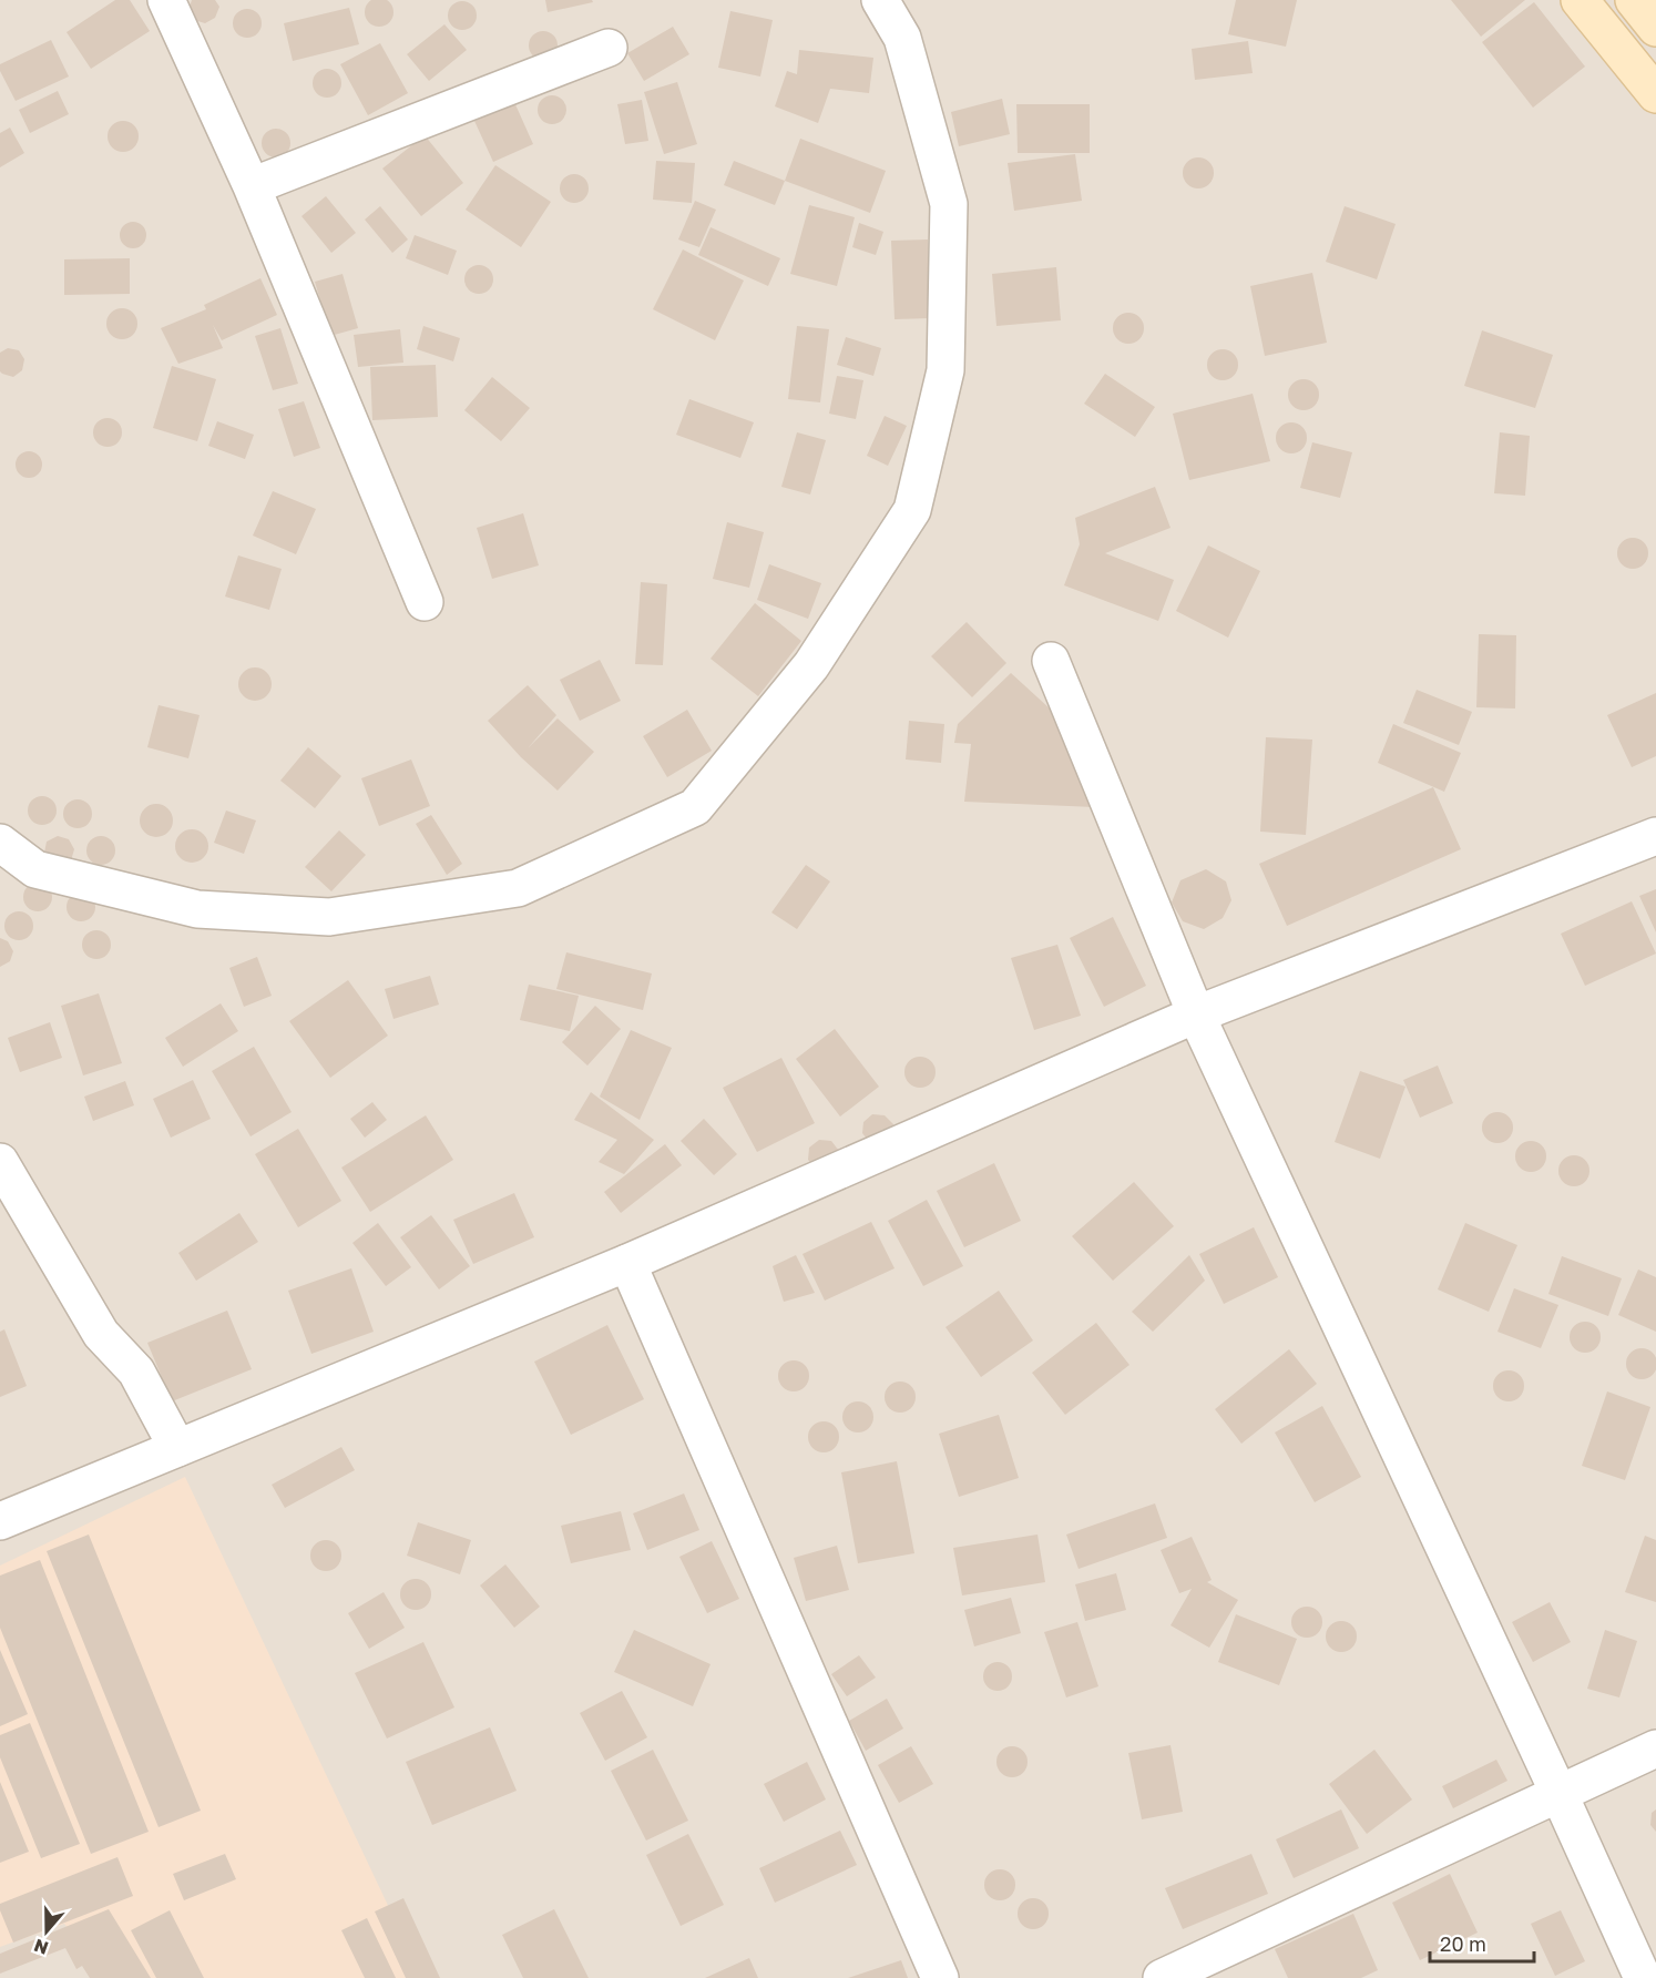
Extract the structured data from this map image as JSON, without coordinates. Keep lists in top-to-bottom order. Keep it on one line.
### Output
{"scale_bar":"20 m","north":"bottom"}
